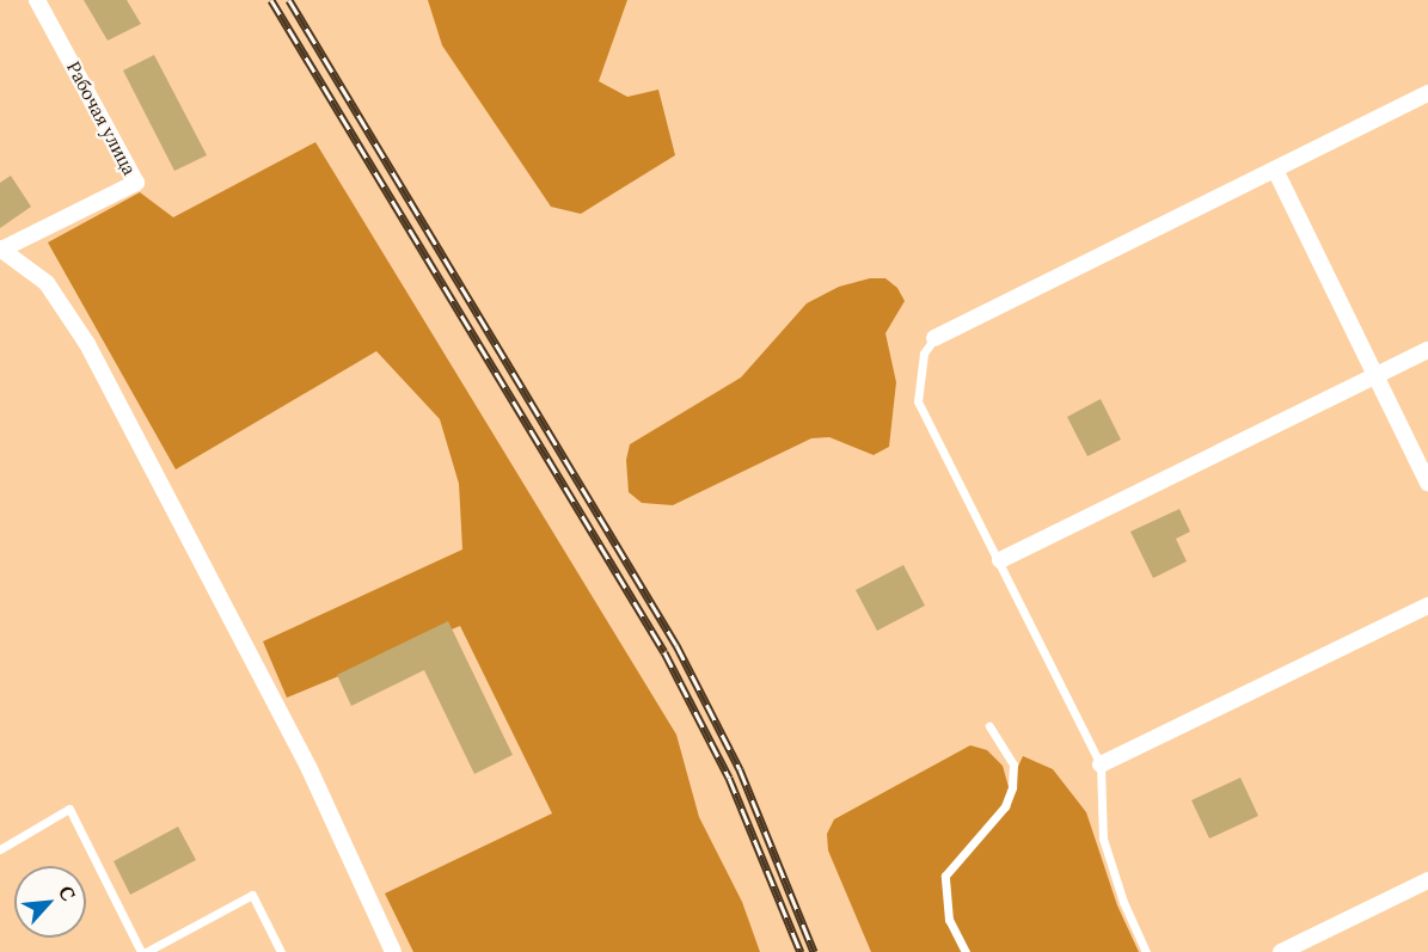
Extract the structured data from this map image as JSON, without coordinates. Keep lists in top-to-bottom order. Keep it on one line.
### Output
{"streets":{"street":["Рабочая улица"]},"north":"top right"}
